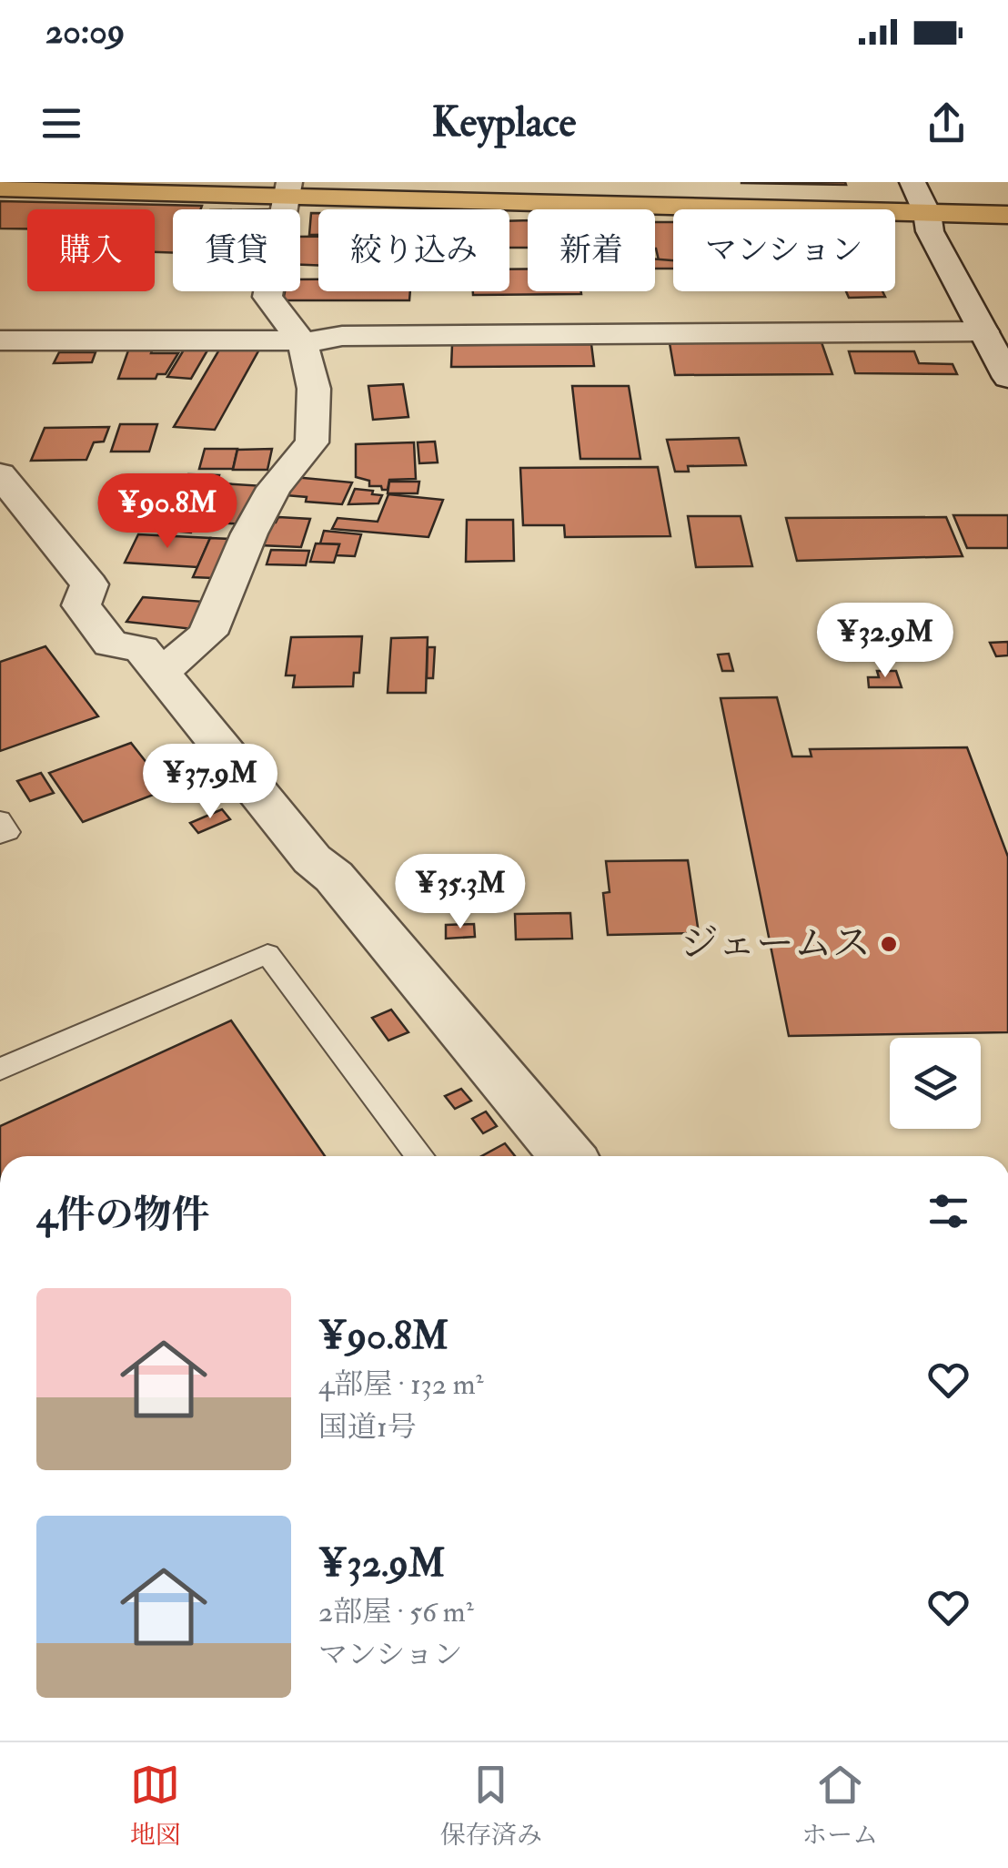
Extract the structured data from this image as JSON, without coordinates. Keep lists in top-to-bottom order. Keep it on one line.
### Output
{"places":["ジェームス"],"page":{"status":"20:09","header":"Keyplace","chip":["購入","賃貸","絞り込み","新着","マンション"],"price":["¥90.8M","¥32.9M","¥37.9M","¥35.3M"],"heading":"4件の物件","list":[{"name":"¥90.8M","note":"4部屋 · 132 m² · 国道1号"},{"name":"¥32.9M","note":"2部屋 · 56 m² · マンション"}],"tabs":["地図","保存済み","ホーム"]}}
